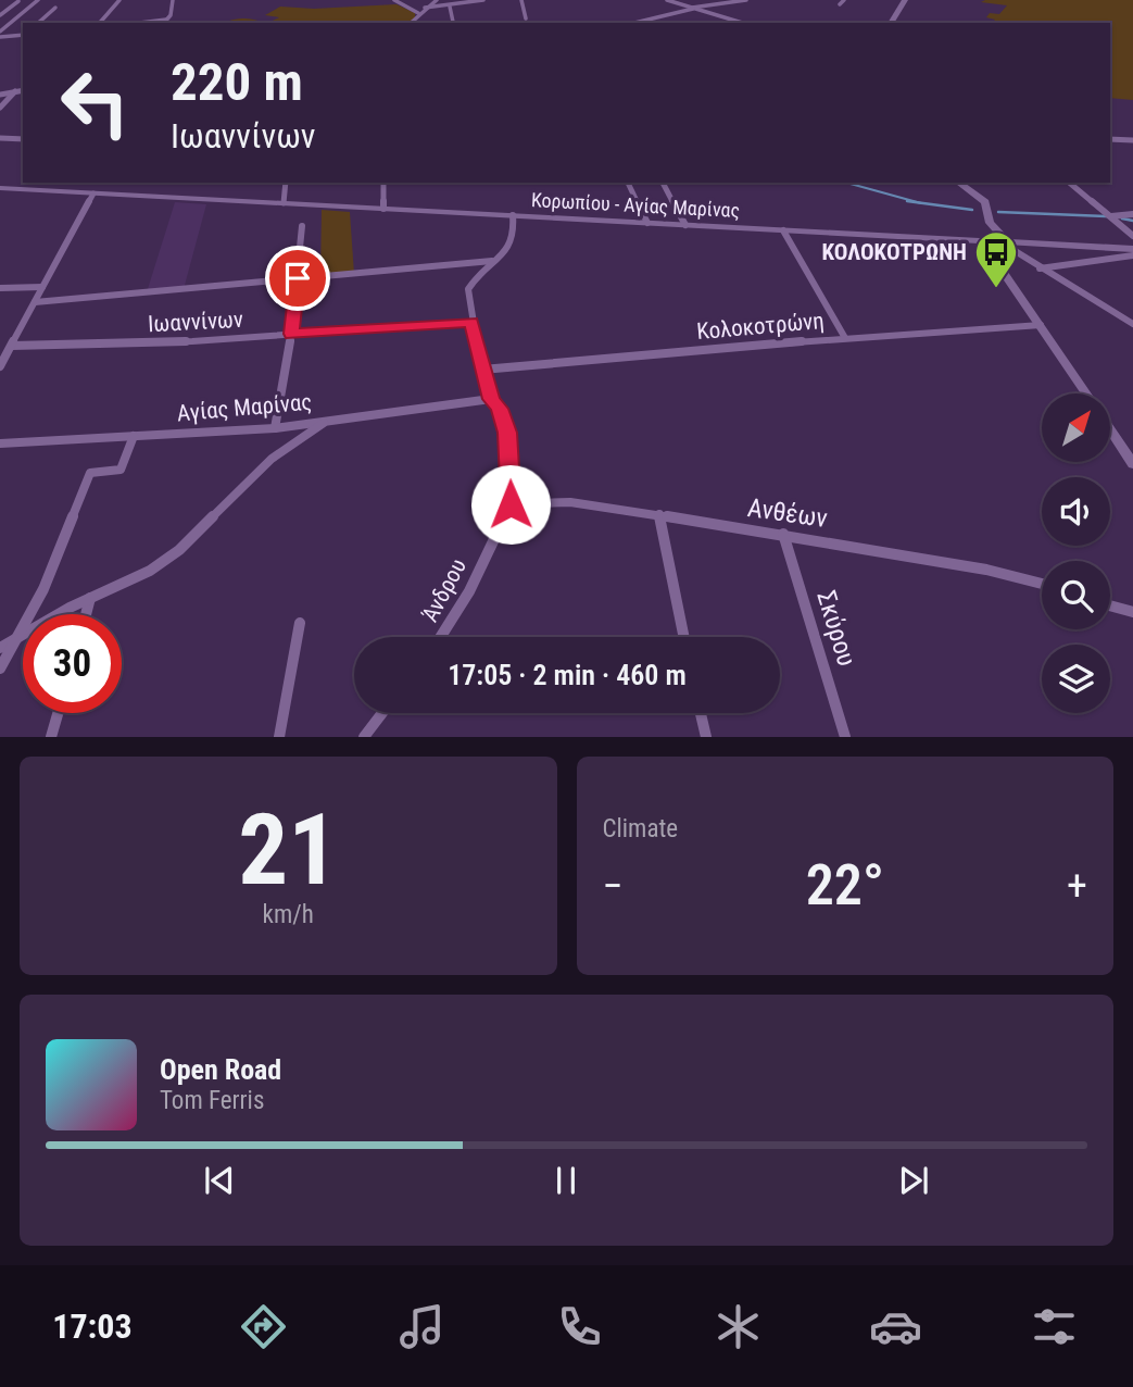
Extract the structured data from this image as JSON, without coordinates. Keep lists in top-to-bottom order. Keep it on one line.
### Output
{"streets":{"main road":["Κορωπίου - Αγίας Μαρίνας"],"street":["Ιωαννίνων","Κολοκοτρώνη","Αγίας Μαρίνας","Ανθέων","Άνδρου","Σκύρου"]},"crossings":[["Κορωπίου - Αγίας Μαρίνας","Άνδρου"],["Ιωαννίνων","Άνδρου"],["Κολοκοτρώνη","Άνδρου"],["Αγίας Μαρίνας","Άνδρου"],["Ανθέων","Άνδρου"],["Ανθέων","Σκύρου"]],"places":{"bus stop":["ΚΟΛΟΚΟΤΡΩΝΗ"]},"north":"top right","page":{"turn":["220 m","Ιωαννίνων"],"limit":"30","trip":"17:05 · 2 min · 460 m","tile":[["21","km/h"],"Climate"],"heat":["−","22°","+"],"song":["Open Road","Tom Ferris"],"tabs":"17:03"}}
